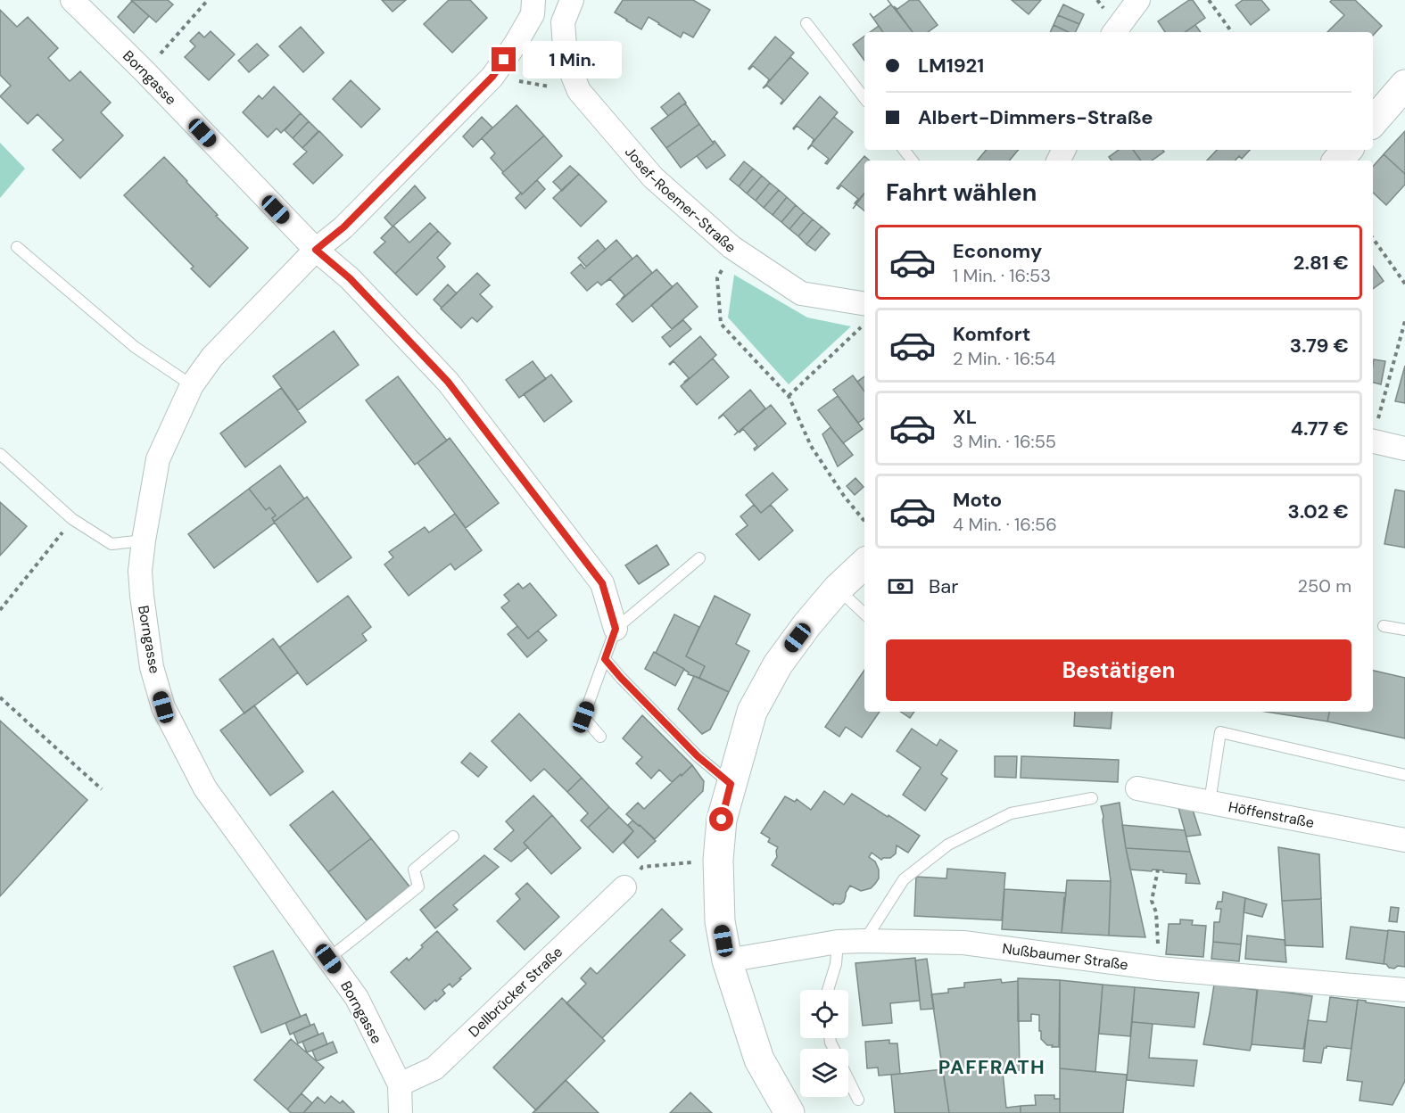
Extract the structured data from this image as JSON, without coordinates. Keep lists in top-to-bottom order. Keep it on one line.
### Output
{"streets":{"street":["Borngasse","Josef-Roemer-Straße","Höffenstraße","Nußbaumer Straße","Dellbrücker Straße"]},"crossings":[["Borngasse","Dellbrücker Straße"]],"districts":["PAFFRATH"],"page":{"banner":["LM1921","Albert-Dimmers-Straße"],"bubble":"1 Min.","heading":"Fahrt wählen","list":[{"name":"Economy","note":"1 Min. · 16:53","value":"2.81 €"},{"name":"Komfort","note":"2 Min. · 16:54","value":"3.79 €"},{"name":"XL","note":"3 Min. · 16:55","value":"4.77 €"},{"name":"Moto","note":"4 Min. · 16:56","value":"3.02 €"}],"pay":["Bar","250 m"],"buttons":"Bestätigen"}}
